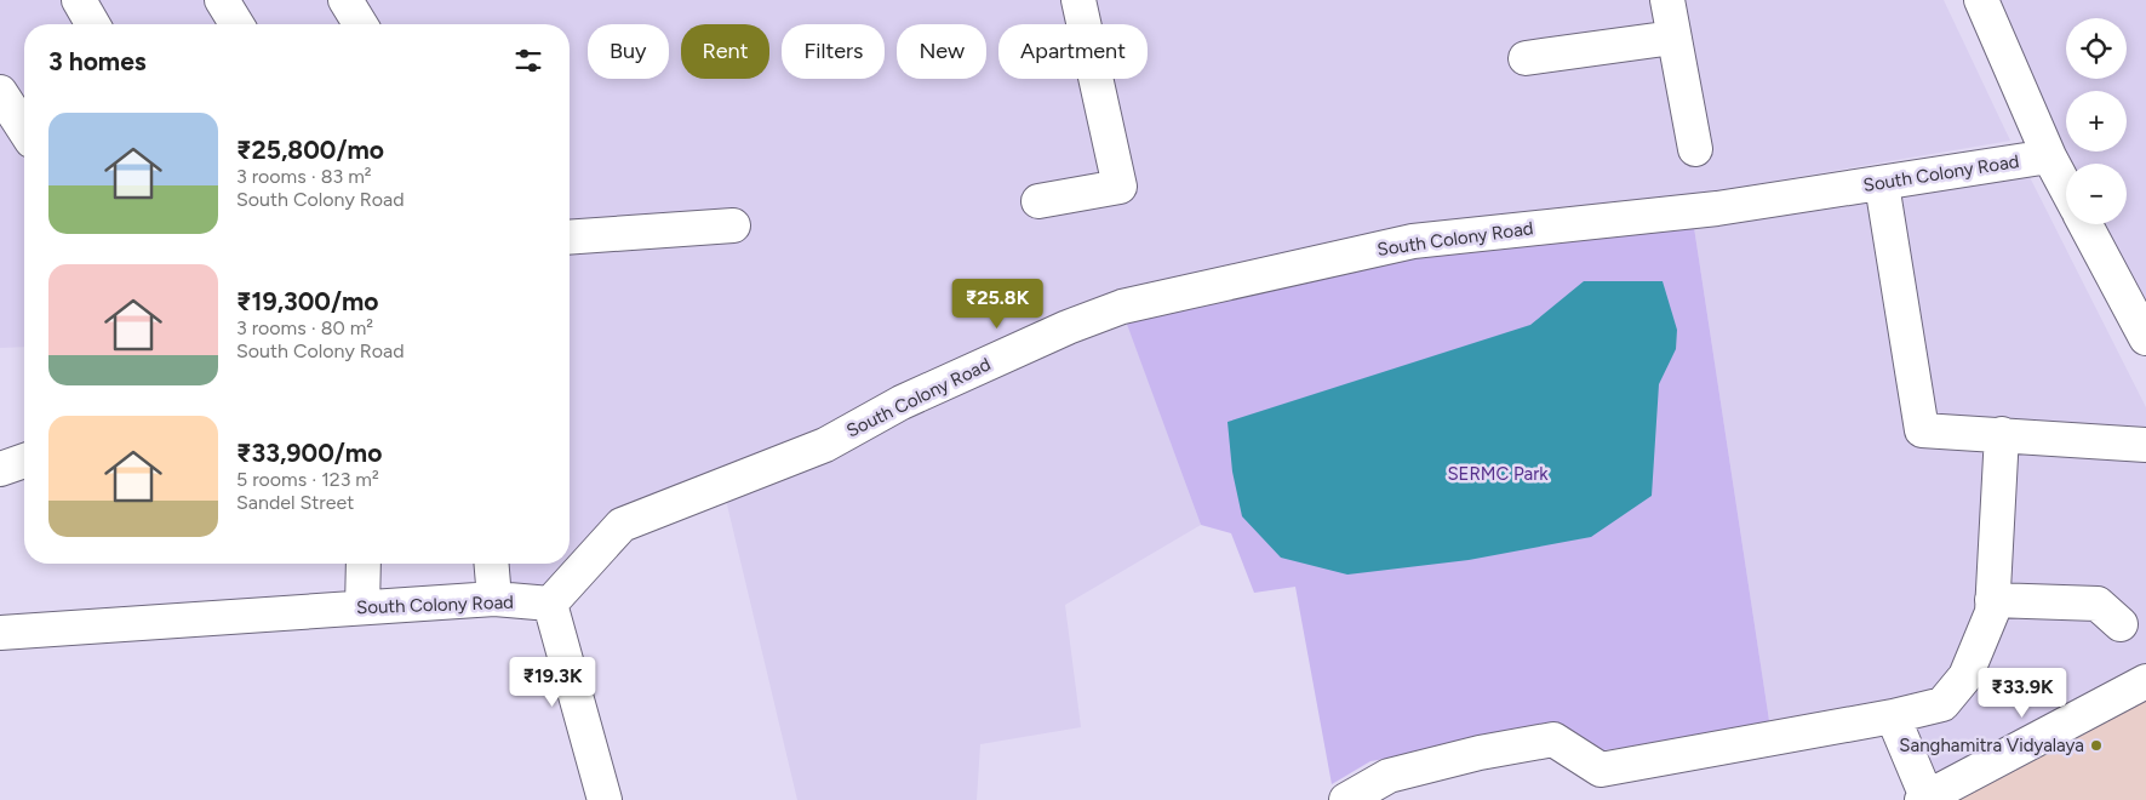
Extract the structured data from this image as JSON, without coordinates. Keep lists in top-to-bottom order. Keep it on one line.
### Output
{"streets":{"street":["South Colony Road"]},"parks":["SERMC Park"],"places":["Sanghamitra Vidyalaya"],"page":{"map_buttons":["+","−"],"chip":["Buy","Rent","Filters","New","Apartment"],"heading":"3 homes","list":[{"name":"₹25,800/mo","note":"3 rooms · 83 m² · South Colony Road"},{"name":"₹19,300/mo","note":"3 rooms · 80 m² · South Colony Road"},{"name":"₹33,900/mo","note":"5 rooms · 123 m² · Sandel Street"}],"price":["₹25.8K","₹19.3K","₹33.9K"]}}
